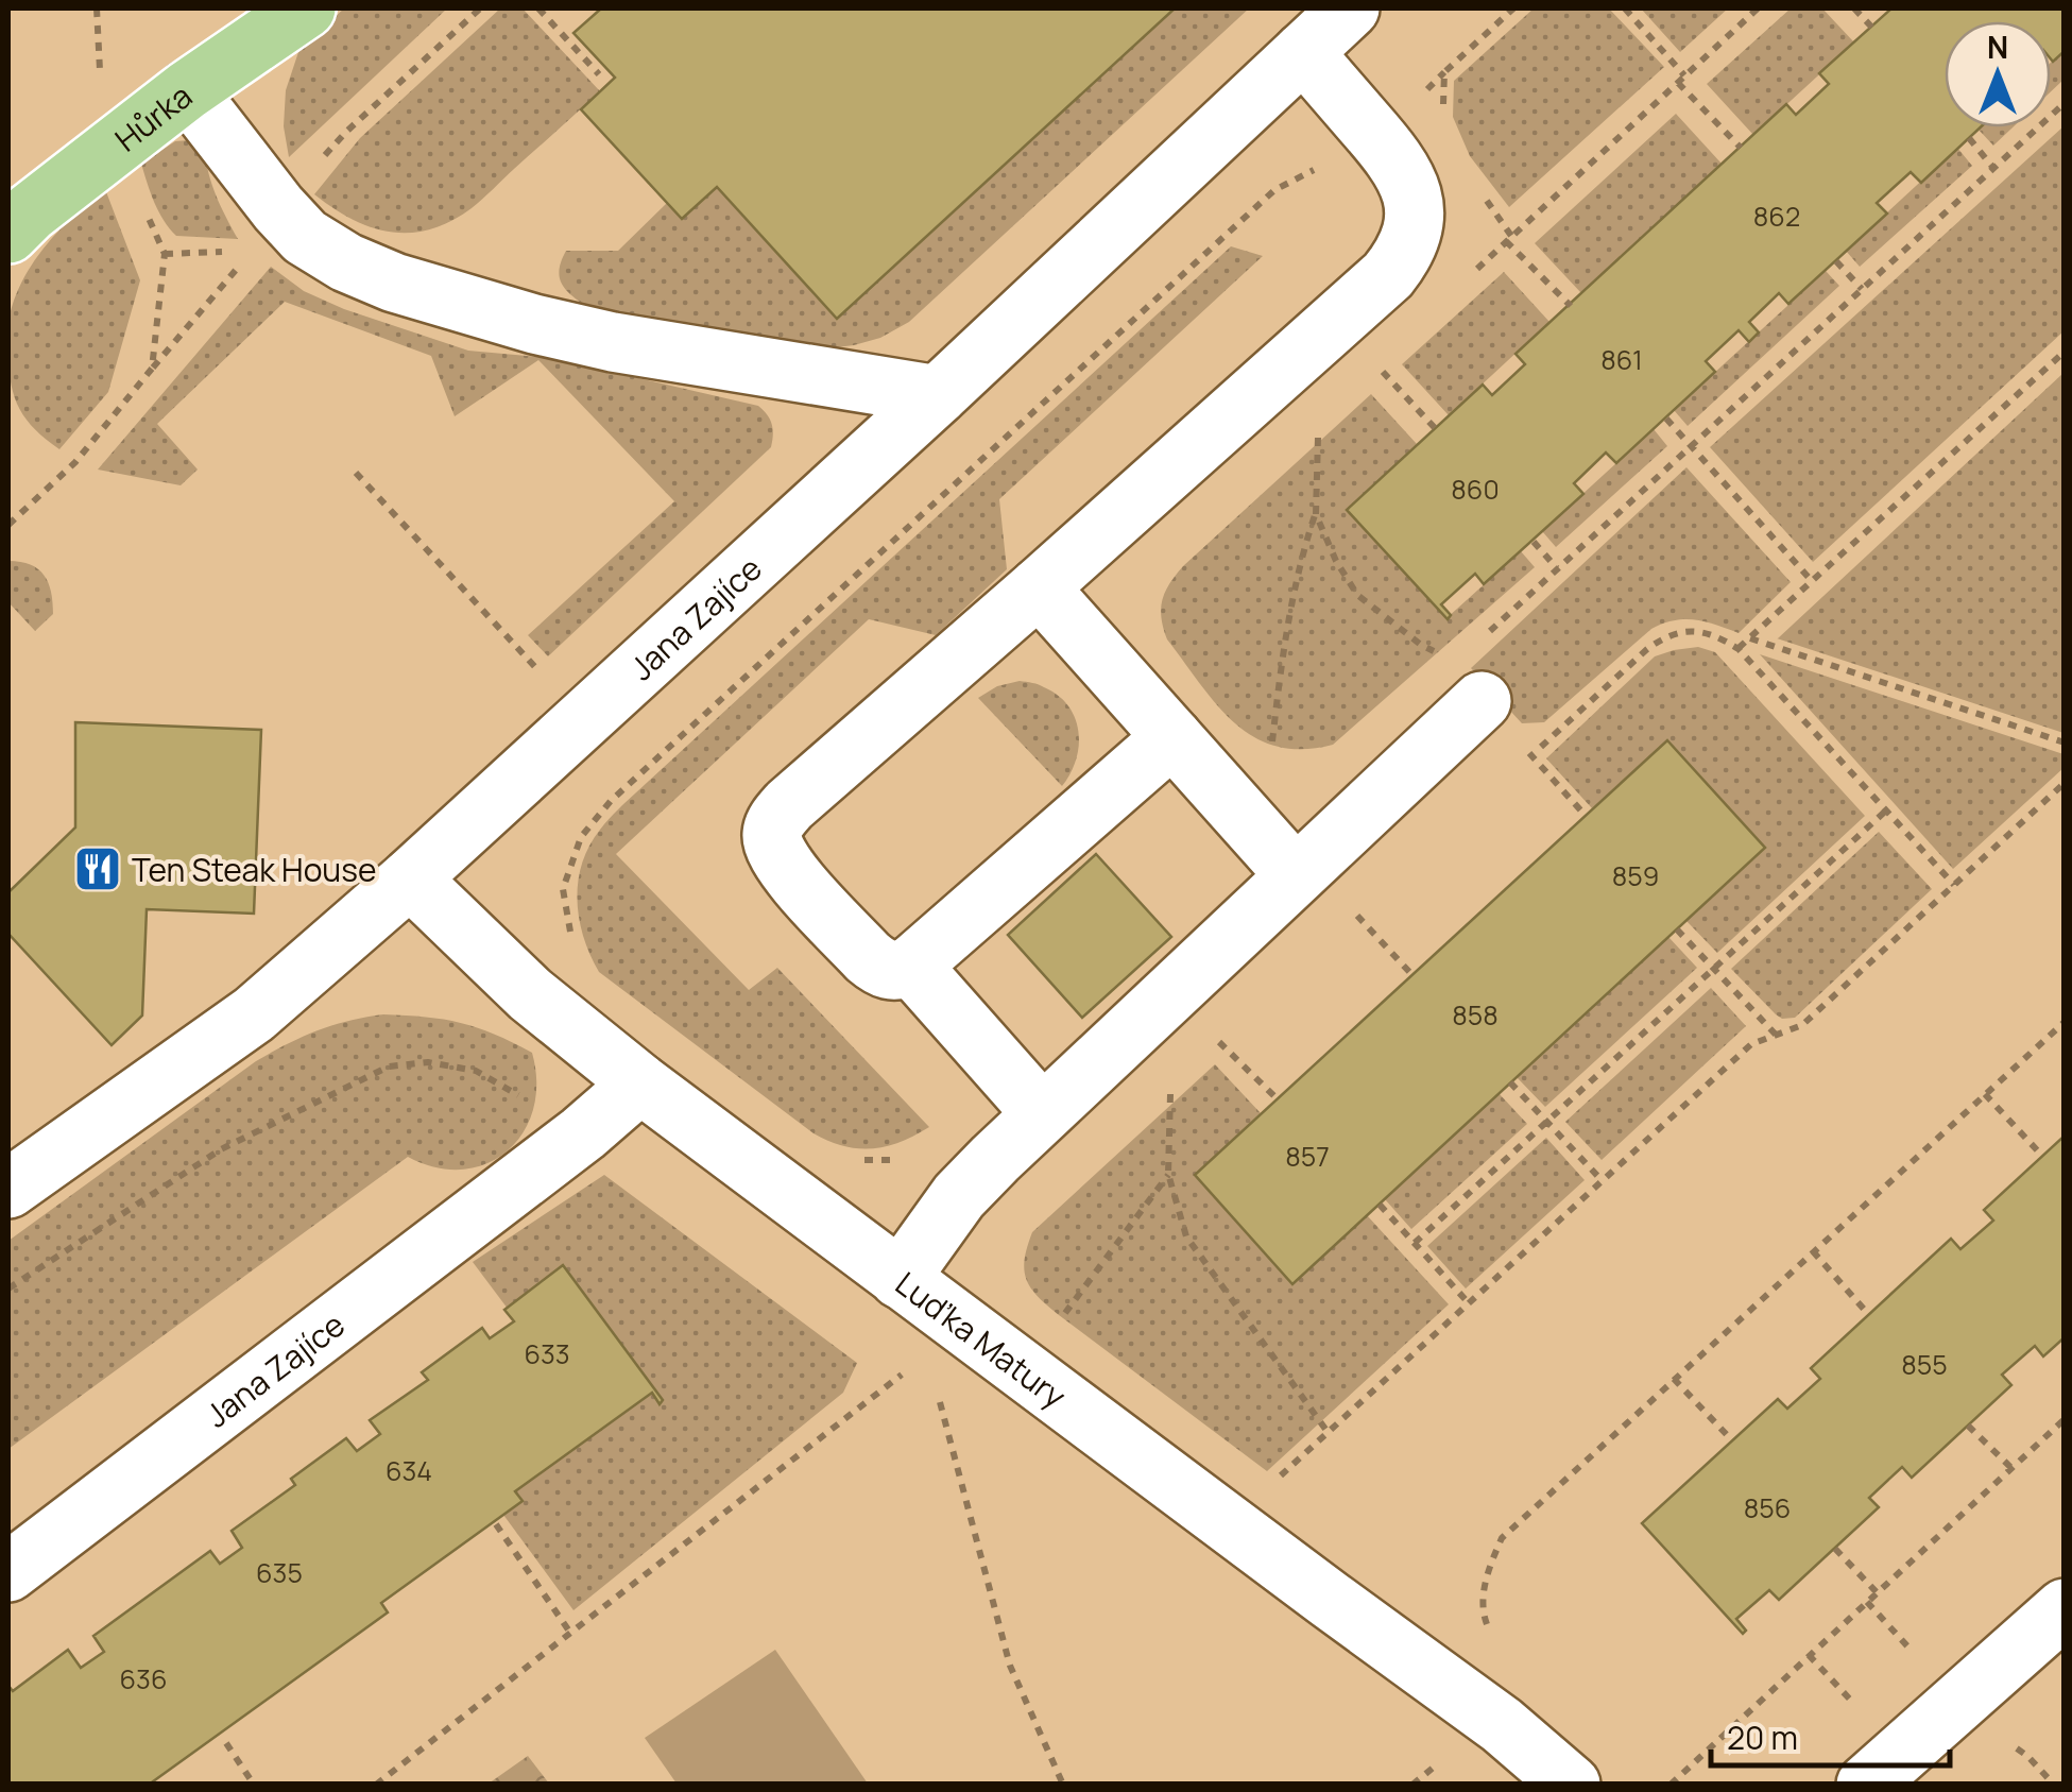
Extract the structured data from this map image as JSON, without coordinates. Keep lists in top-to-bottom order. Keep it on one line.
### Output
{"streets":{"main road":["Hůrka"],"street":["Jana Zajíce","Luďka Matury"]},"crossings":[["Jana Zajíce","Luďka Matury"]],"places":{"restaurant":["Ten Steak House"]},"house_numbers":["862","861","860","859","858","857","633","855","634","856","635","636"],"scale_bar":"20 m","north":"top"}
